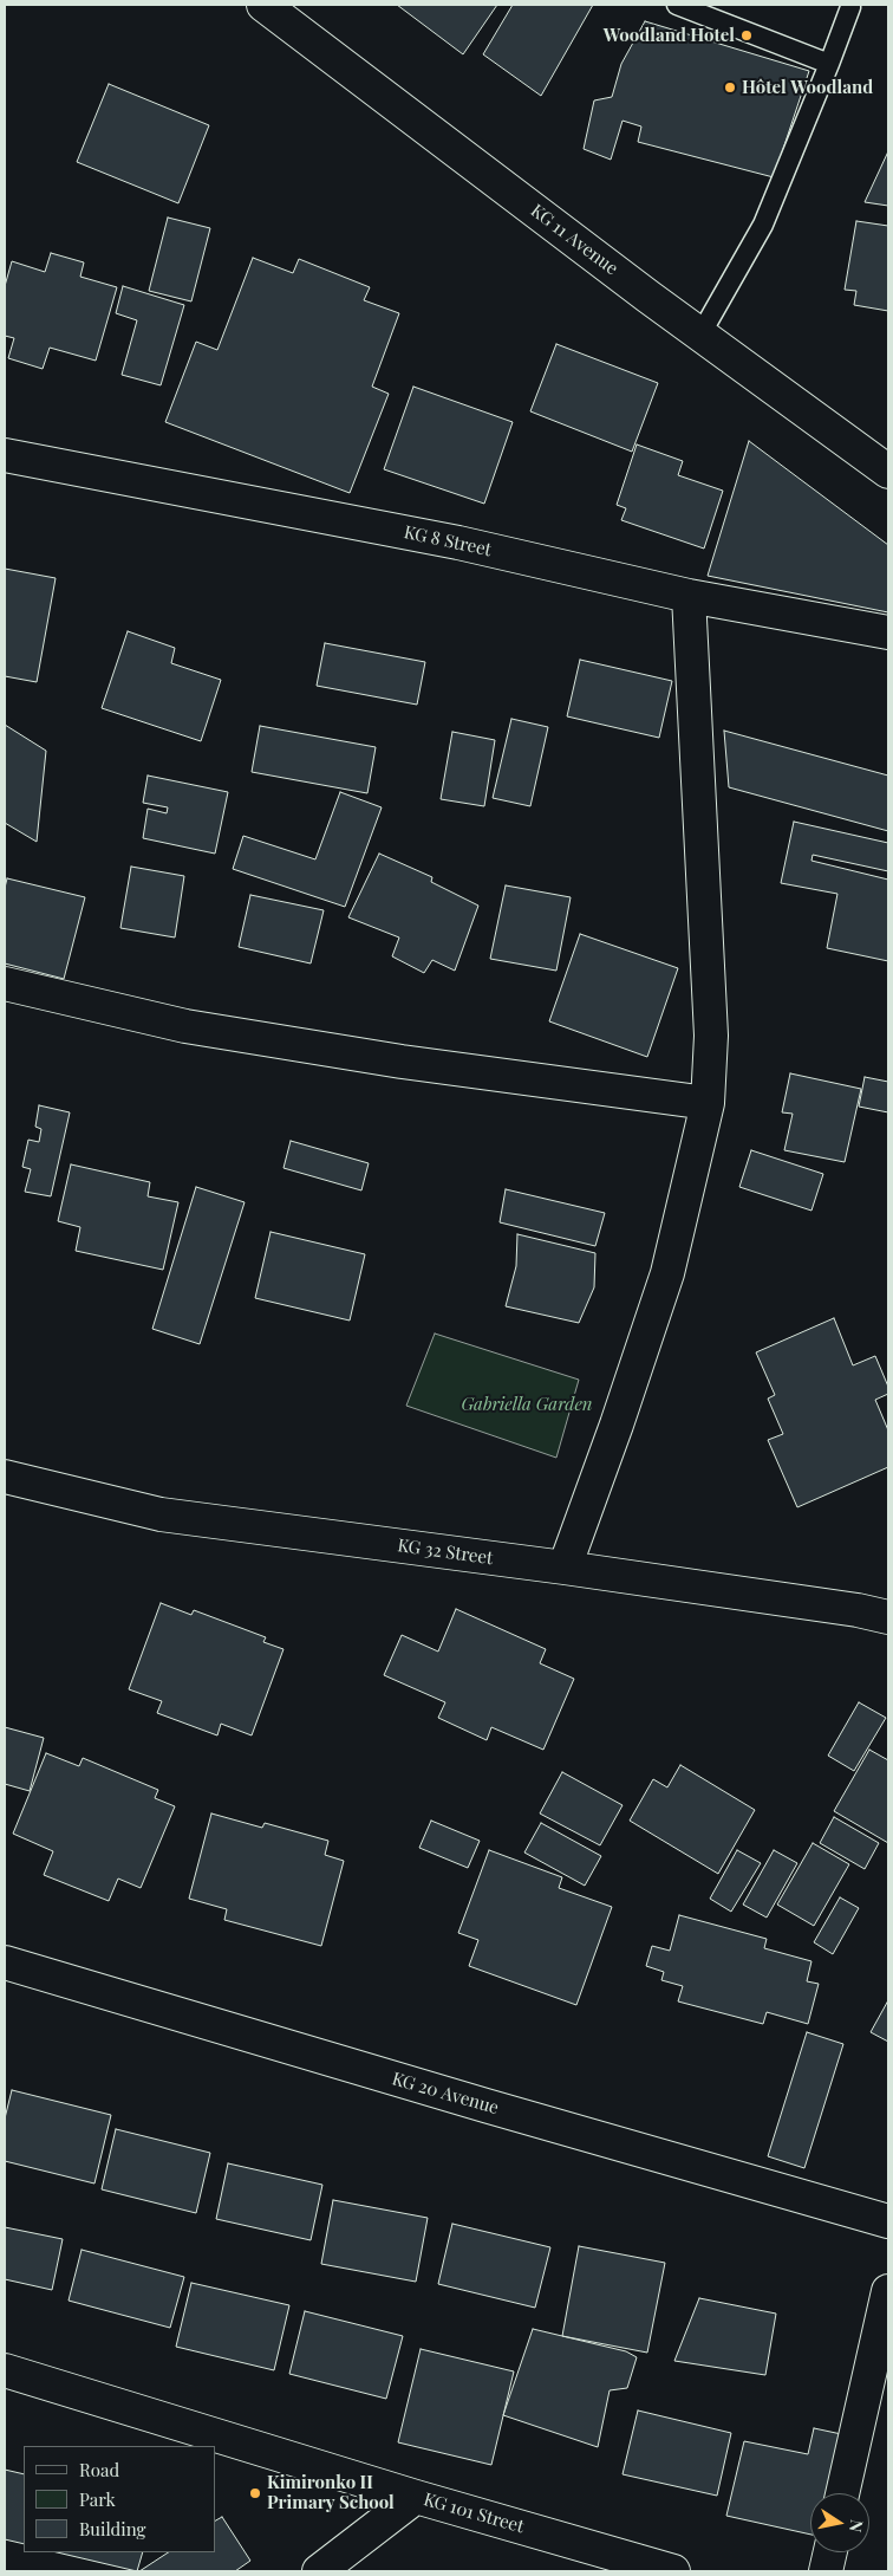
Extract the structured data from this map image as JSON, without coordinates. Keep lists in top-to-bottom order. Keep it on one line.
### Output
{"streets":{"street":["KG 11 Avenue","KG 8 Street","KG 32 Street","KG 20 Avenue","KG 101 Street"]},"parks":["Gabriella Garden"],"places":["Woodland Hotel","Hôtel Woodland","Kimironko II Primary School"],"legend":["Road","Park","Building"],"north":"right"}
